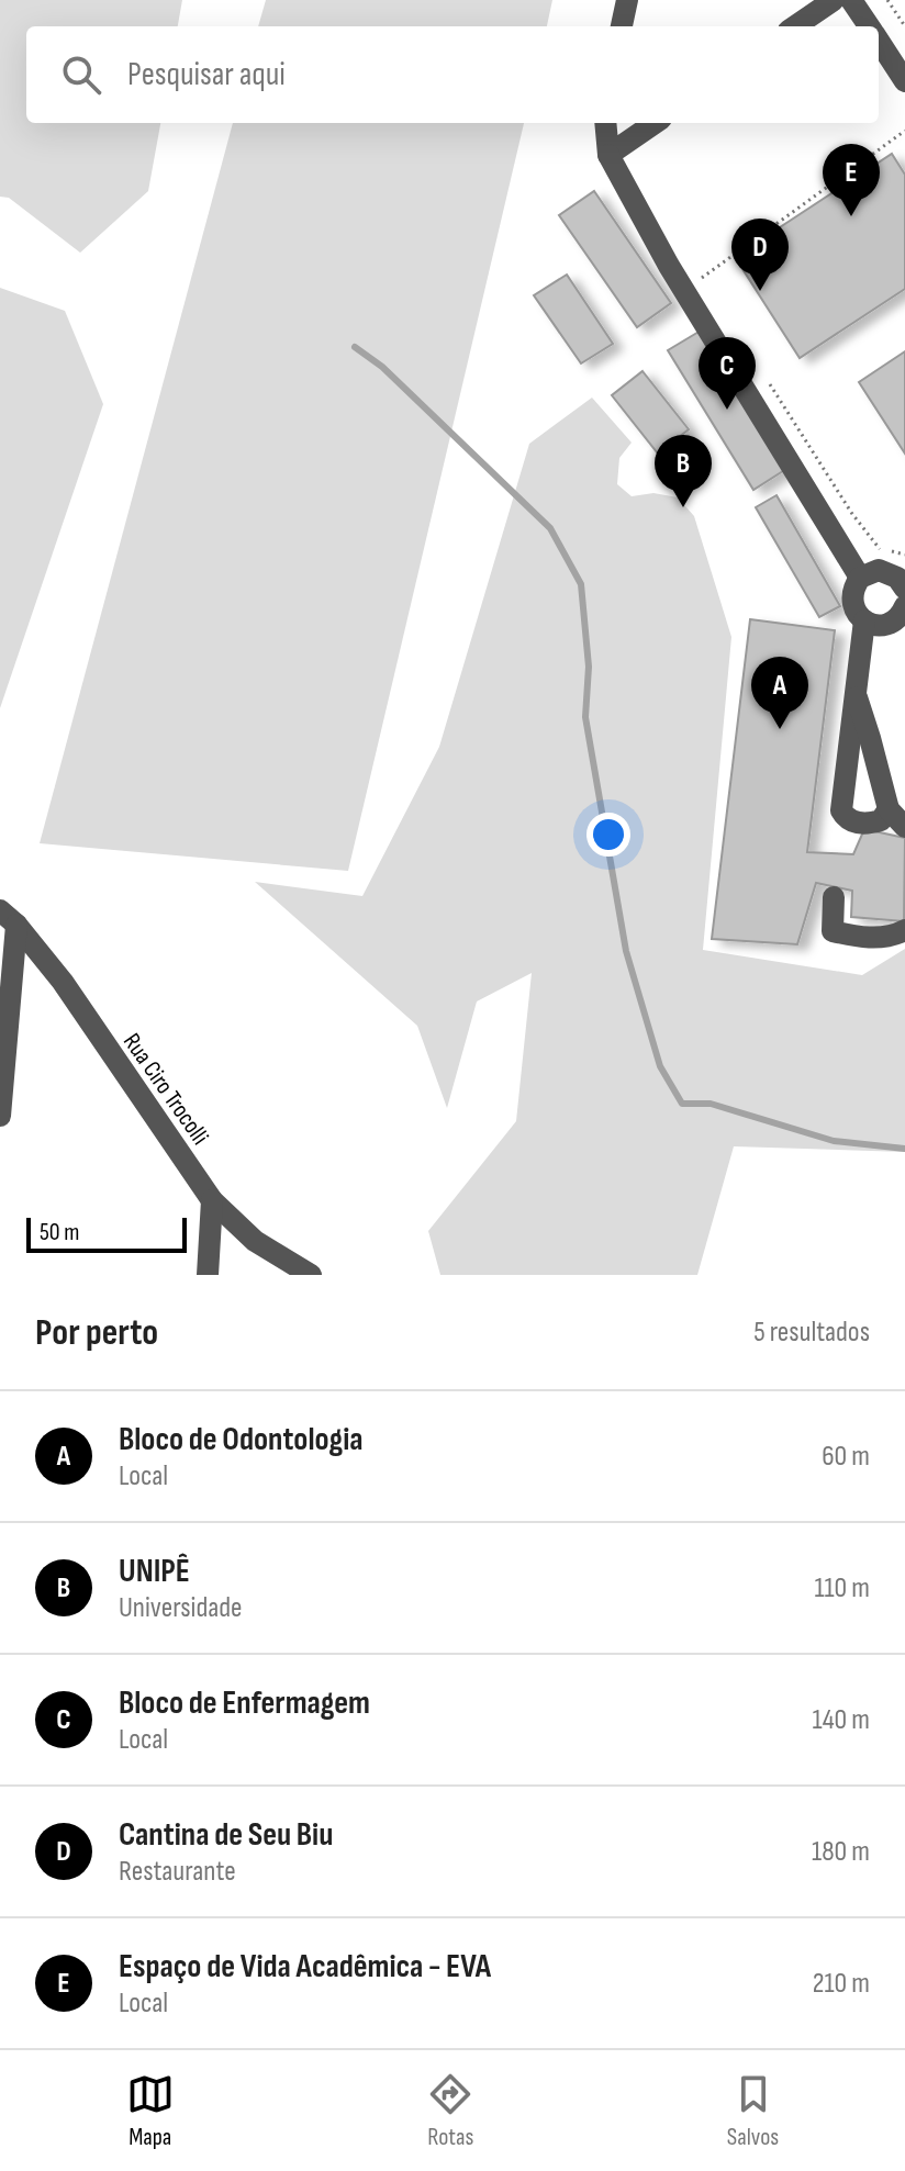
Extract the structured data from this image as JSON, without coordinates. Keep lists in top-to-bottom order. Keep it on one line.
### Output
{"streets":{"street":["Rua Ciro Trocolli"]},"scale_bar":"50 m","page":{"search":"Pesquisar aqui","pins":["E","D","C","B","A"],"scale":"50 m","heading":["Por perto","5 resultados"],"list":[{"mark":"A","name":"Bloco de Odontologia","note":"Local","value":"60 m"},{"mark":"B","name":"UNIPÊ","note":"Universidade","value":"110 m"},{"mark":"C","name":"Bloco de Enfermagem","note":"Local","value":"140 m"},{"mark":"D","name":"Cantina de Seu Biu","note":"Restaurante","value":"180 m"},{"mark":"E","name":"Espaço de Vida Acadêmica - EVA","note":"Local","value":"210 m"}],"nav":["Mapa","Rotas","Salvos"]}}
